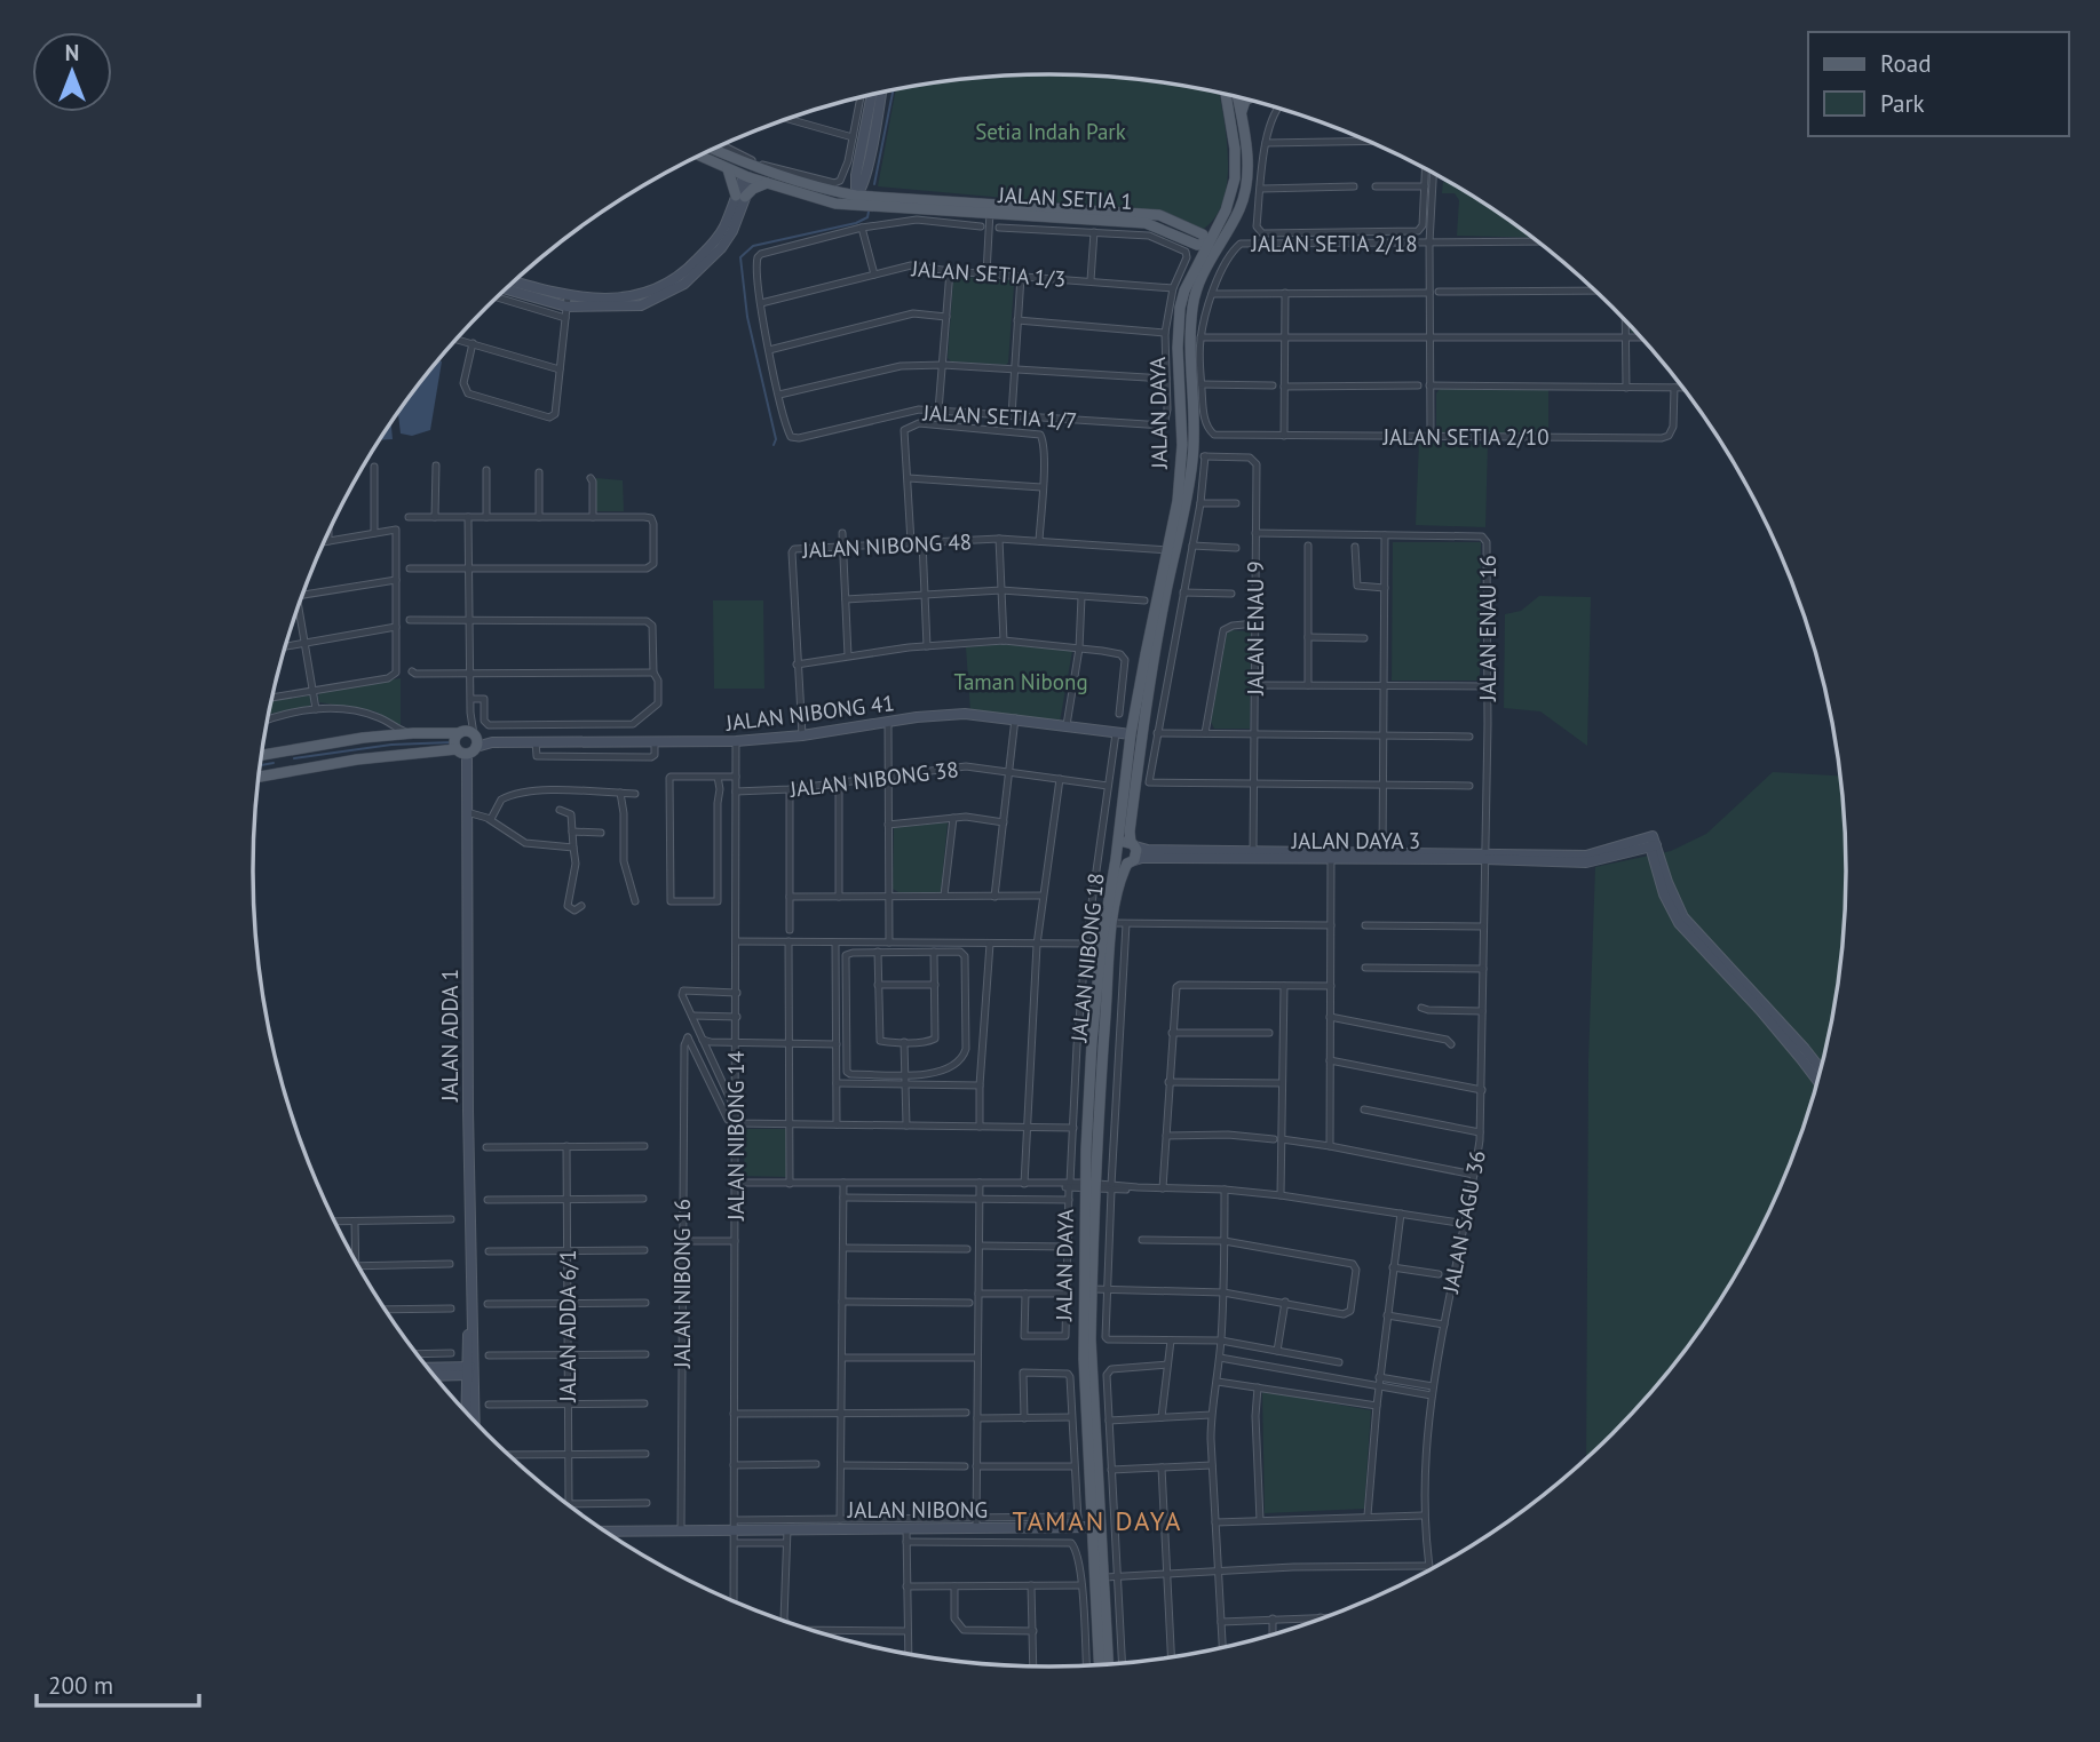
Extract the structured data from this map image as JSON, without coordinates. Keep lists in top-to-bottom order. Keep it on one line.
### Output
{"streets":{"main road":["JALAN SETIA 1","JALAN DAYA"],"street":["JALAN SETIA 2/18","JALAN SETIA 1/3","JALAN SETIA 1/7","JALAN SETIA 2/10","JALAN NIBONG 48","JALAN ENAU 9","JALAN ENAU 16","JALAN NIBONG 41","JALAN NIBONG 38","JALAN DAYA 3","JALAN NIBONG 18","JALAN ADDA 1","JALAN NIBONG 14","JALAN SAGU 36","JALAN NIBONG 16","JALAN ADDA 6/1","JALAN NIBONG"]},"crossings":[["JALAN SETIA 1","JALAN DAYA"],["JALAN SETIA 2/18","JALAN SETIA 2/10"],["JALAN SETIA 1/3","JALAN SETIA 1/7"],["JALAN DAYA","JALAN NIBONG 48"],["JALAN DAYA","JALAN ENAU 9"],["JALAN DAYA","JALAN NIBONG 41"],["JALAN DAYA","JALAN DAYA 3"],["JALAN DAYA","JALAN NIBONG"],["JALAN NIBONG 48","JALAN NIBONG 41"],["JALAN ENAU 9","JALAN ENAU 16"],["JALAN ENAU 9","JALAN DAYA 3"],["JALAN ENAU 16","JALAN DAYA 3"],["JALAN ENAU 16","JALAN SAGU 36"],["JALAN NIBONG 41","JALAN NIBONG 18"],["JALAN NIBONG 41","JALAN ADDA 1"],["JALAN NIBONG 41","JALAN NIBONG 14"],["JALAN NIBONG 38","JALAN NIBONG 18"],["JALAN NIBONG 38","JALAN NIBONG 14"],["JALAN DAYA 3","JALAN SAGU 36"],["JALAN NIBONG 14","JALAN NIBONG 16"],["JALAN NIBONG 14","JALAN NIBONG"],["JALAN NIBONG 16","JALAN NIBONG"]],"districts":["TAMAN DAYA"],"parks":["Setia Indah Park","Taman Nibong"],"legend":["Road","Park"],"scale_bar":"200 m","north":"top"}
